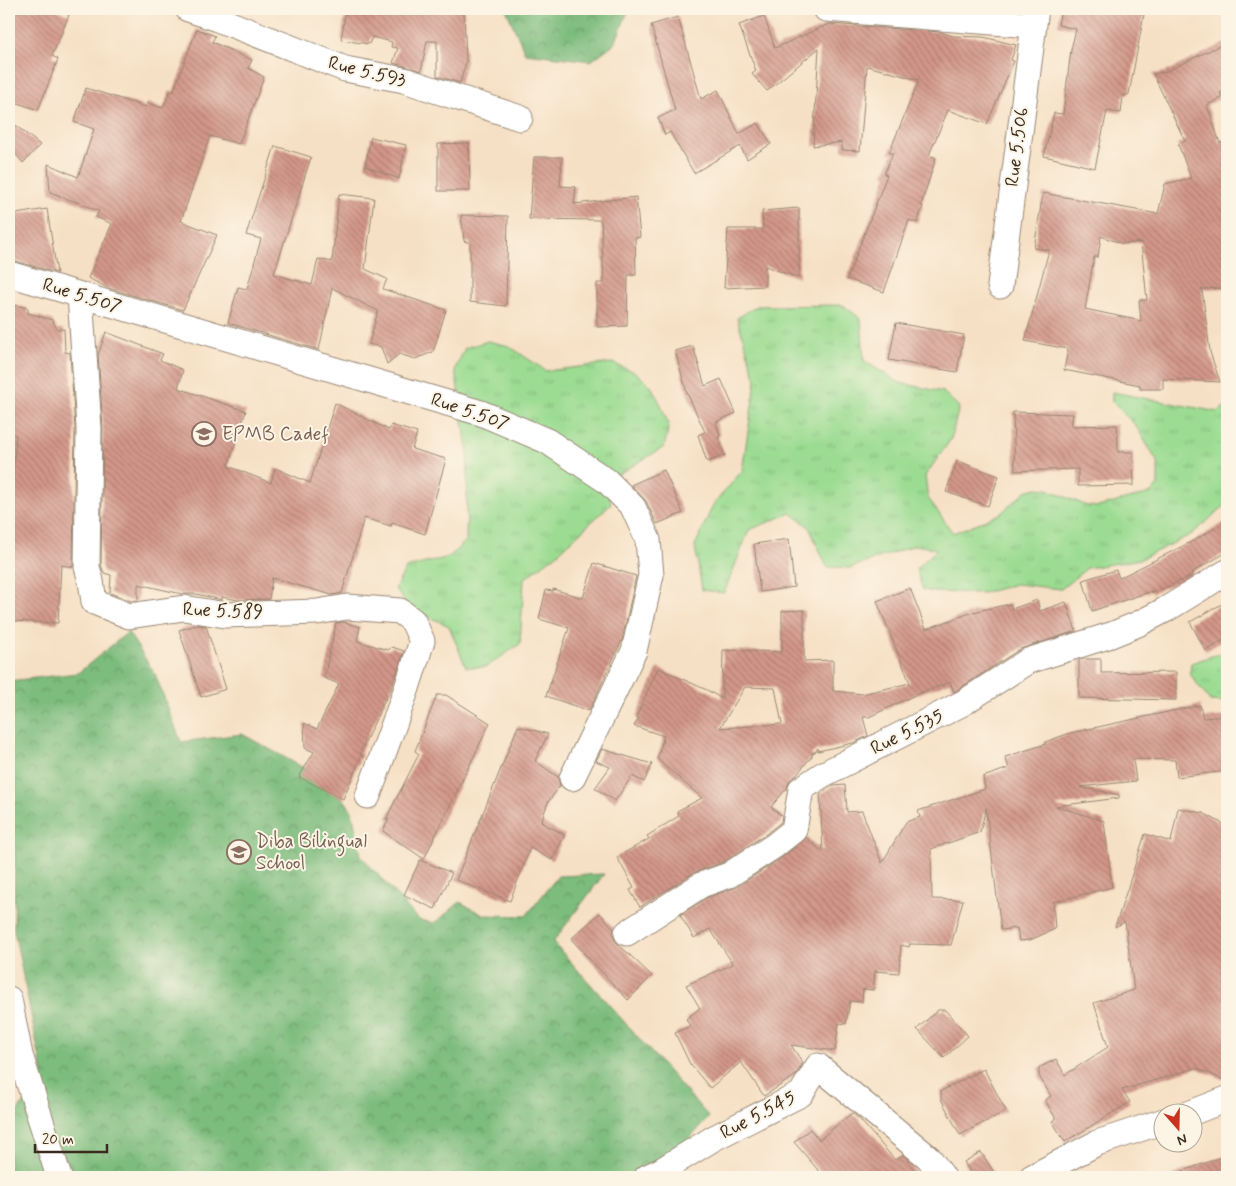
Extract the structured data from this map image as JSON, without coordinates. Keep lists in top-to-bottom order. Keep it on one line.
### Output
{"streets":{"street":["Rue 5.593","Rue 5.506","Rue 5.507","Rue 5.589","Rue 5.535","Rue 5.545"]},"crossings":[["Rue 5.507","Rue 5.589"]],"places":{"school or university":["EPMB Cadef","Diba Bilingual School"]},"scale_bar":"20 m","north":"bottom"}
